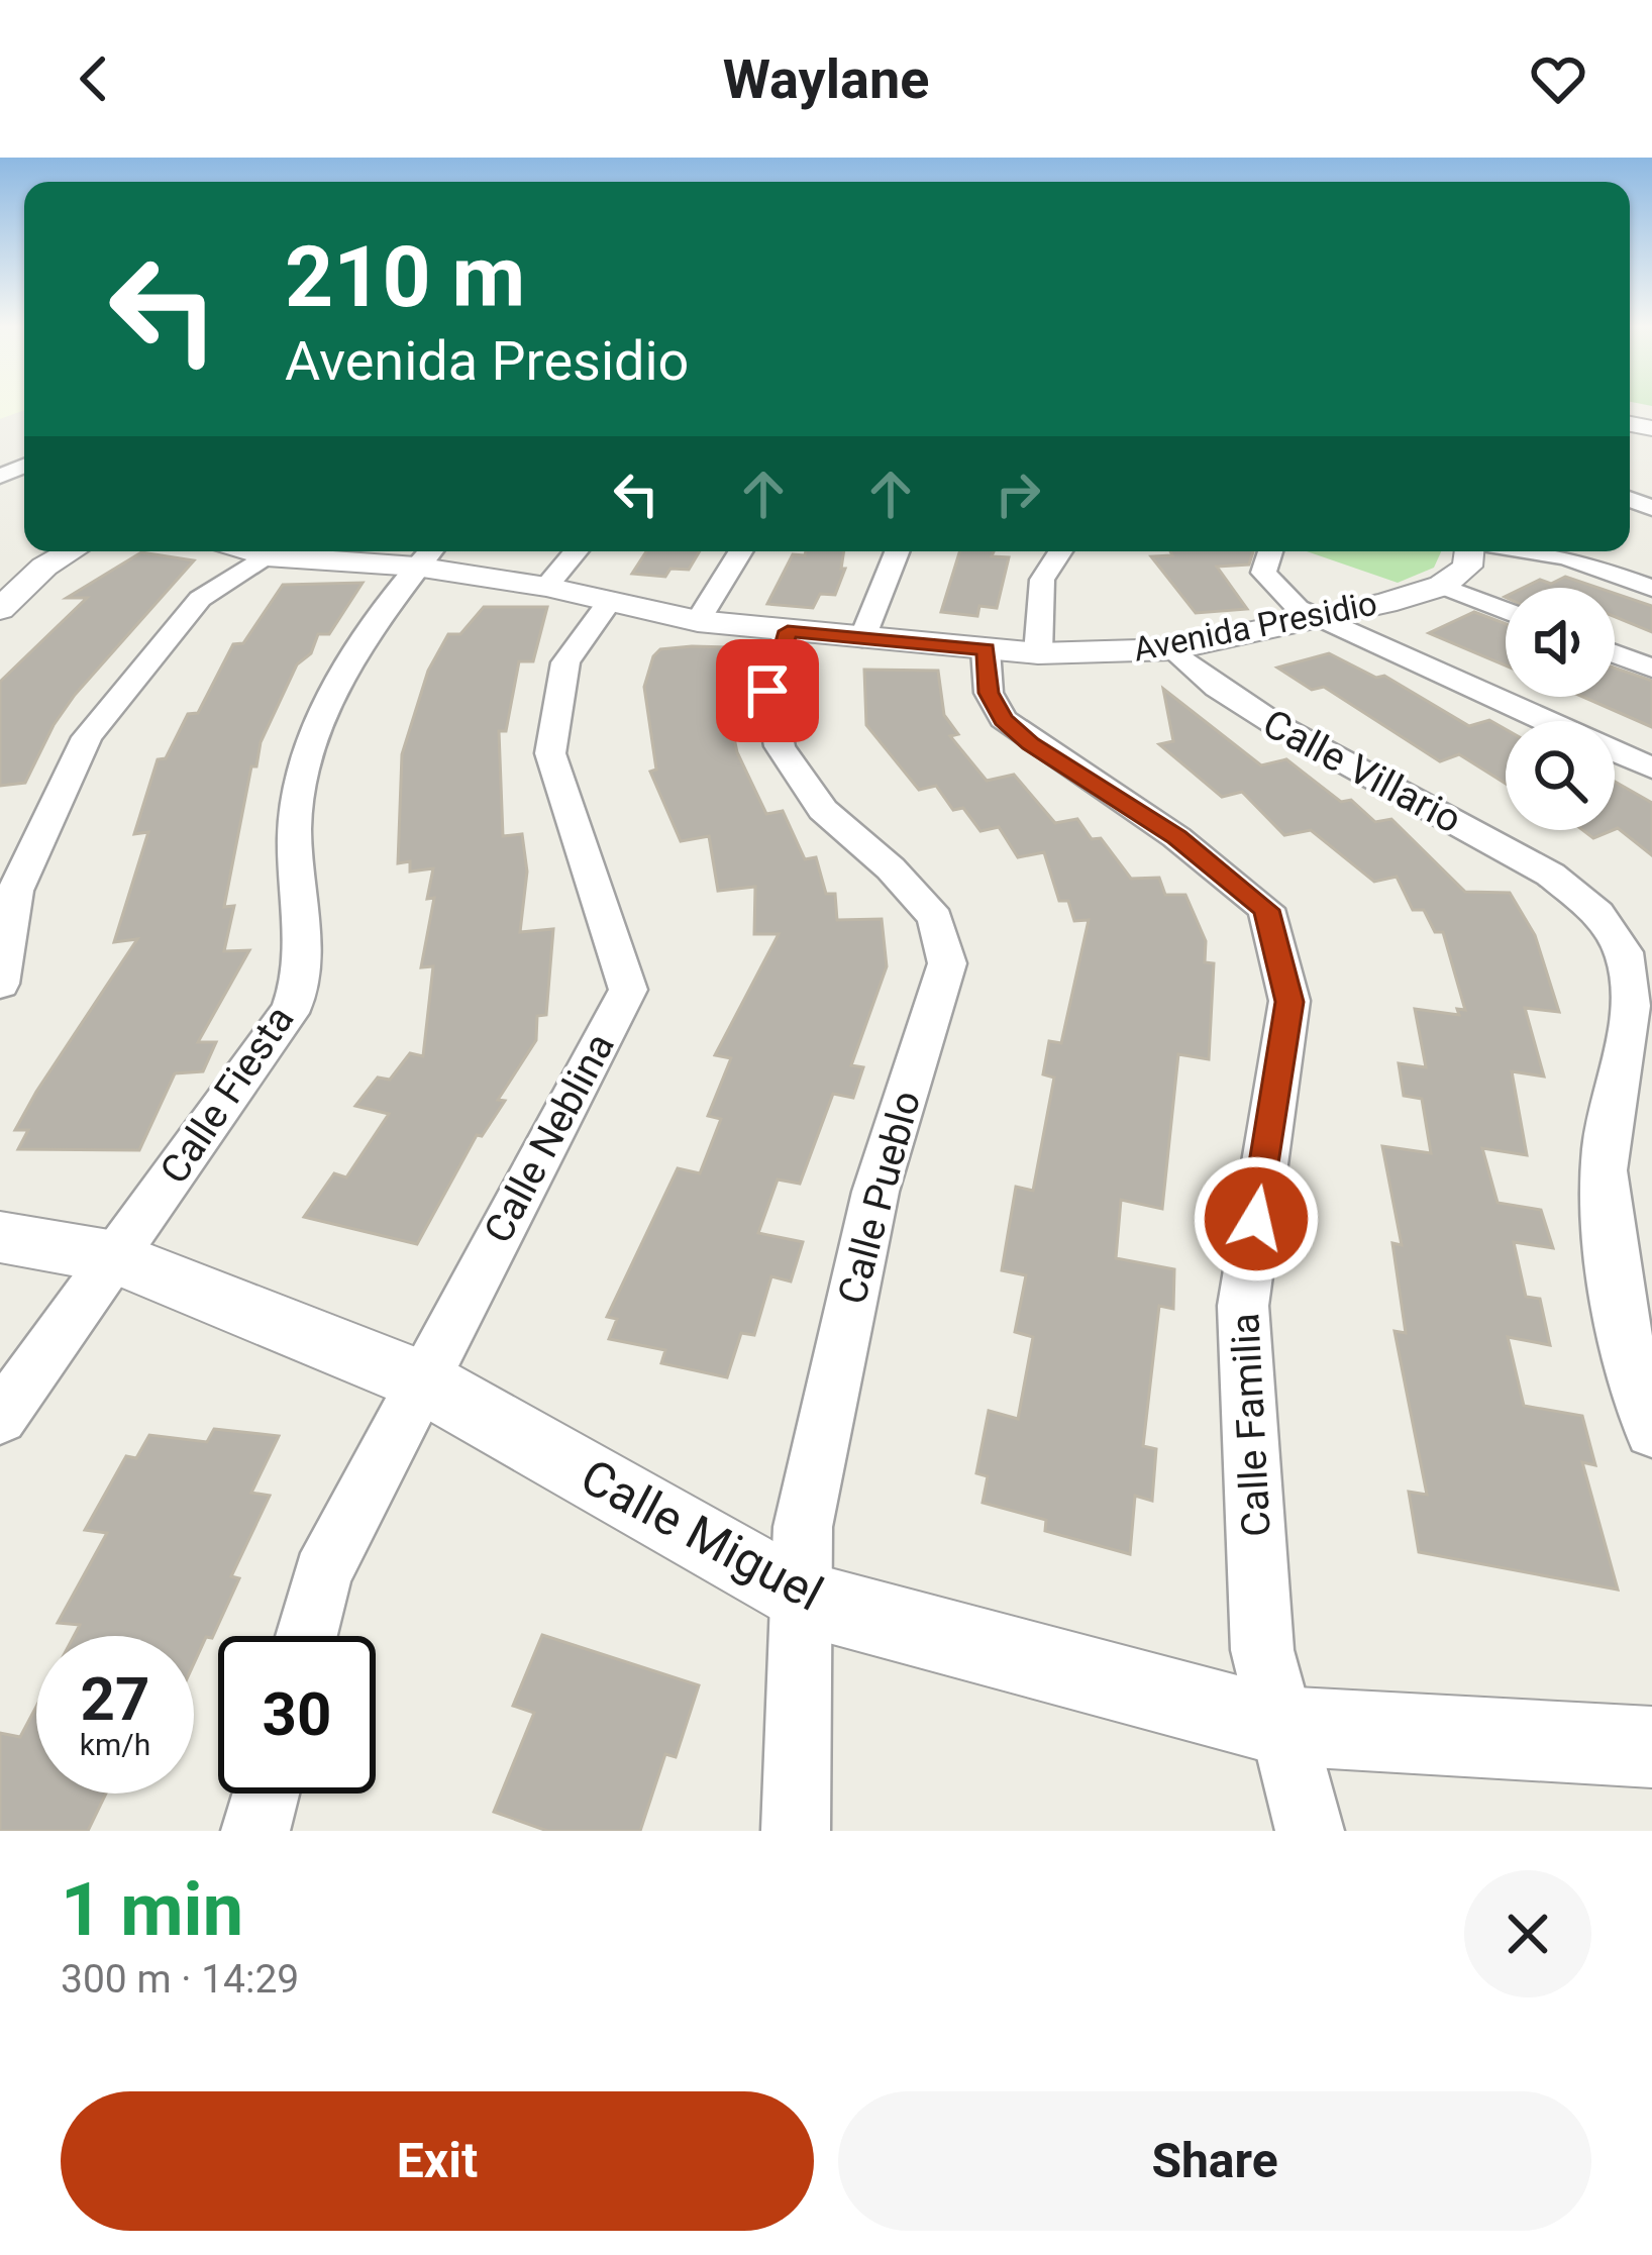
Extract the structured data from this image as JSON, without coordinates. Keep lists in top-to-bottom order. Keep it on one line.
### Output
{"streets":{"street":["Avenida Presidio","Calle Villario","Calle Fiesta","Calle Neblina","Calle Pueblo","Calle Familia","Calle Miguel"]},"crossings":[["Avenida Presidio","Calle Villario"],["Avenida Presidio","Calle Fiesta"],["Avenida Presidio","Calle Neblina"],["Avenida Presidio","Calle Pueblo"],["Avenida Presidio","Calle Familia"],["Calle Fiesta","Calle Miguel"],["Calle Neblina","Calle Miguel"],["Calle Pueblo","Calle Miguel"],["Calle Familia","Calle Miguel"]],"page":{"header":"Waylane","turn":["210 m","Avenida Presidio"],"speed":"27 km/h","limit":"30","heading":["1 min","300 m · 14:29"],"buttons":["Exit","Share"]}}
